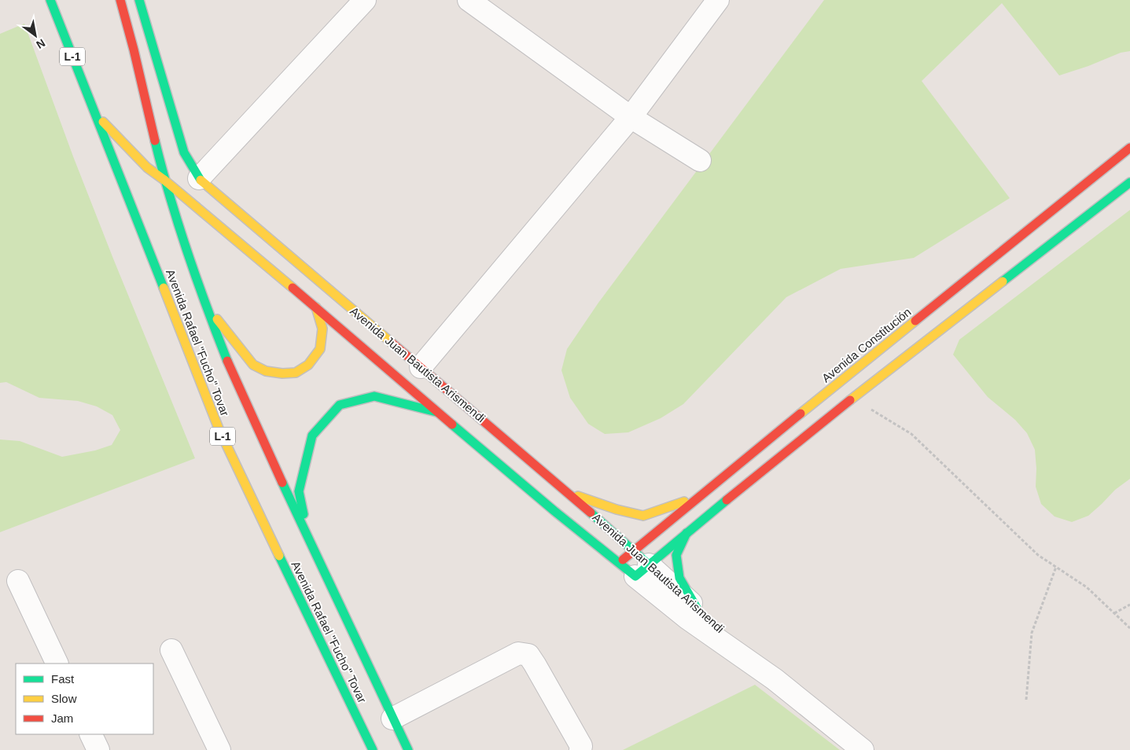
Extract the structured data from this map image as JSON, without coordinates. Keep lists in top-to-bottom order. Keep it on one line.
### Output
{"streets":{"street":["L-1","Avenida Rafael \"Fucho\" Tovar","Avenida Constitución","Avenida Juan Bautista Arismendi"]},"crossings":[["Avenida Rafael \"Fucho\" Tovar","Avenida Juan Bautista Arismendi"],["Avenida Constitución","Avenida Juan Bautista Arismendi"]],"legend":["Fast","Slow","Jam"],"north":"bottom right"}
